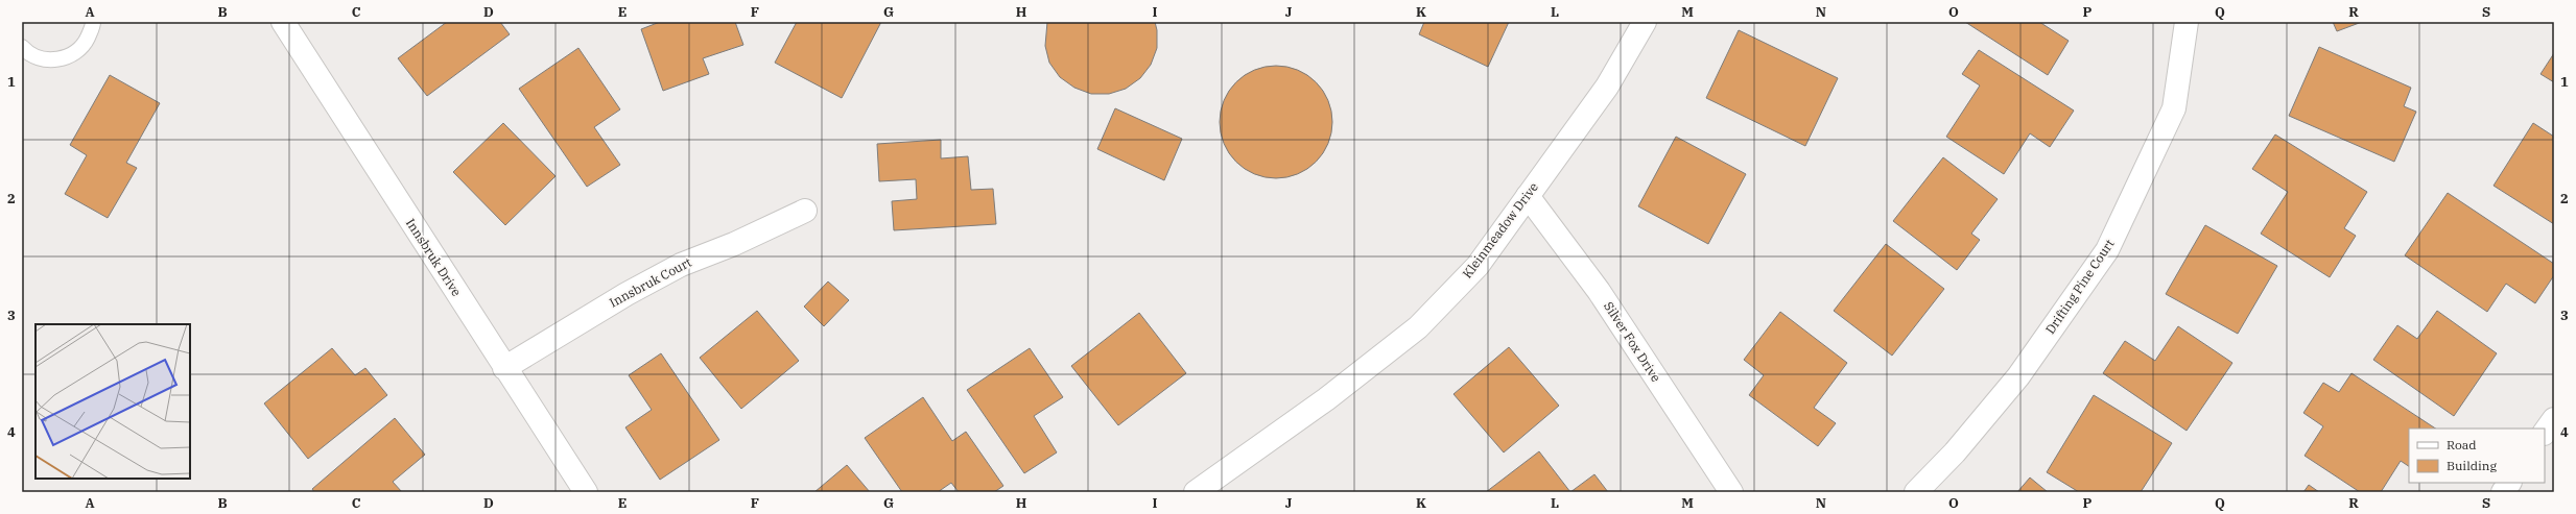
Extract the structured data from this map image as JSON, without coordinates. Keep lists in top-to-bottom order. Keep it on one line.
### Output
{"streets":{"street":["Kleinmeadow Drive","Innsbruk Drive","Innsbruk Court","Drifting Pine Court","Silver Fox Drive"]},"crossings":[["Kleinmeadow Drive","Silver Fox Drive"],["Innsbruk Drive","Innsbruk Court"]],"legend":["Road","Building"],"grid":{"columns":["A","B","C","D","E","F","G","H","I","J","K","L","M","N","O","P","Q","R","S"],"rows":["1","2","3","4"]}}
